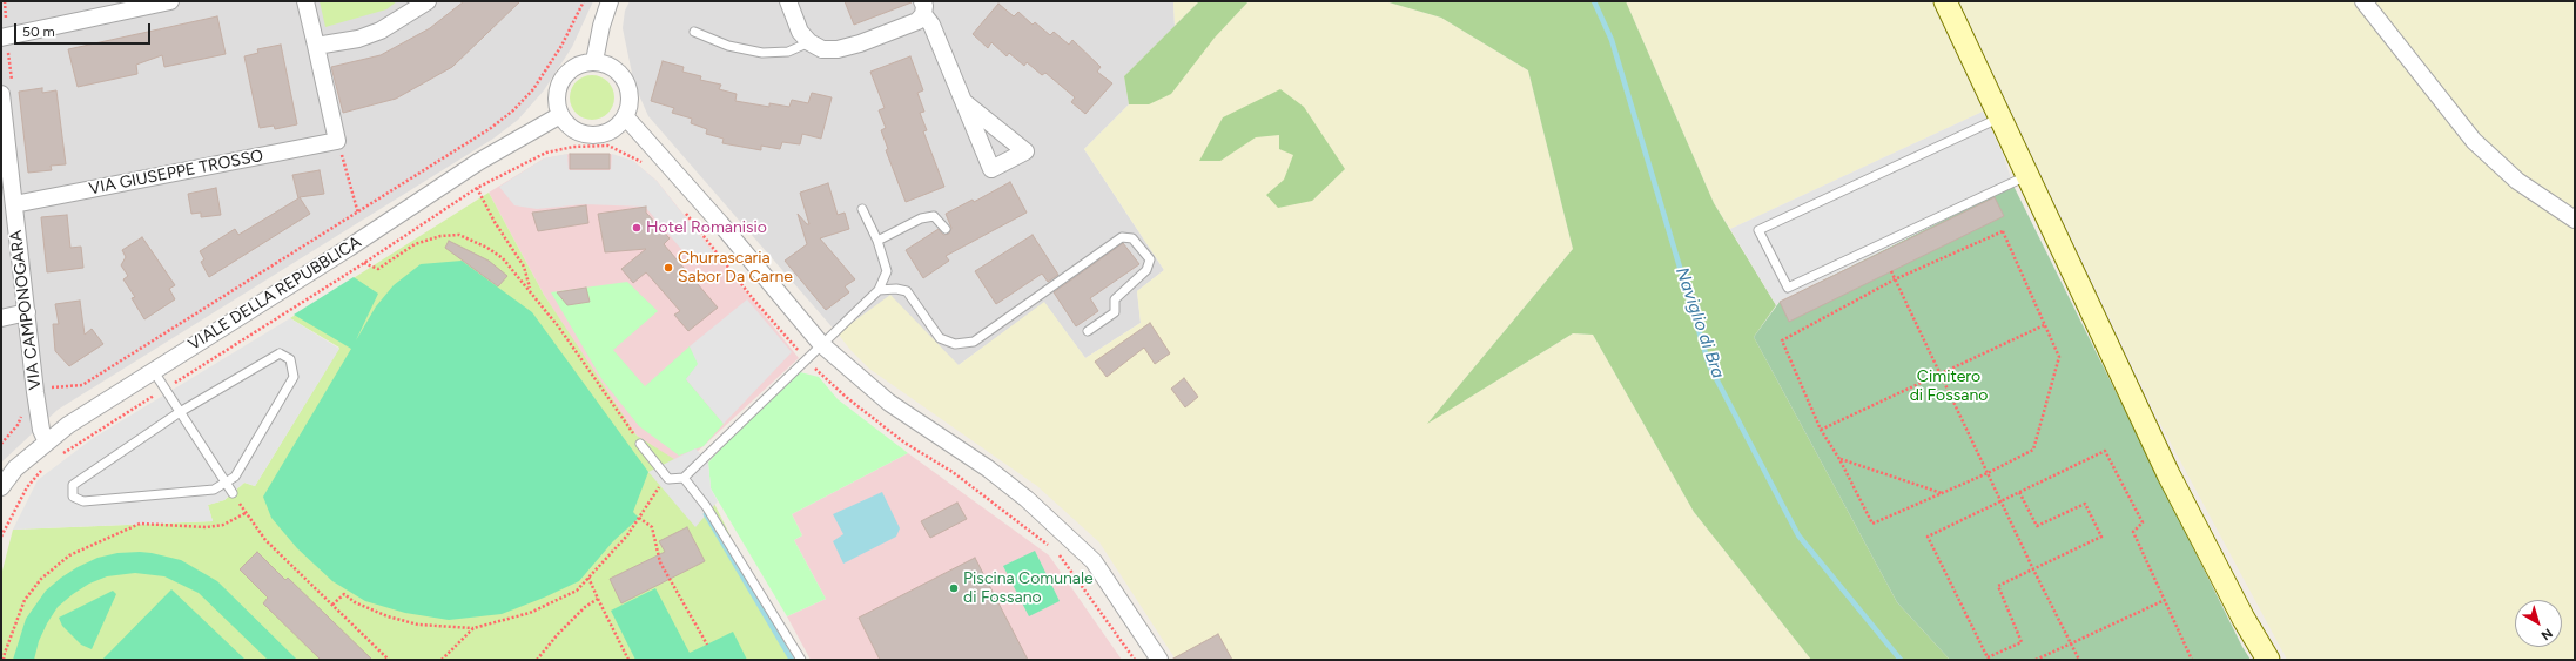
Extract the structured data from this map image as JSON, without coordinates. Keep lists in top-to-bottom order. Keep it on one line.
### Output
{"streets":{"street":["VIA GIUSEPPE TROSSO","VIALE DELLA REPUBBLICA","VIA CAMPONOGARA"]},"crossings":[["VIA GIUSEPPE TROSSO","VIA CAMPONOGARA"],["VIALE DELLA REPUBBLICA","VIA CAMPONOGARA"]],"water":["Naviglio di Bra"],"parks":["Cimitero di Fossano"],"places":["Hotel Romanisio","Churrascaria Sabor Da Carne","Piscina Comunale di Fossano"],"scale_bar":"50 m","north":"bottom right"}
